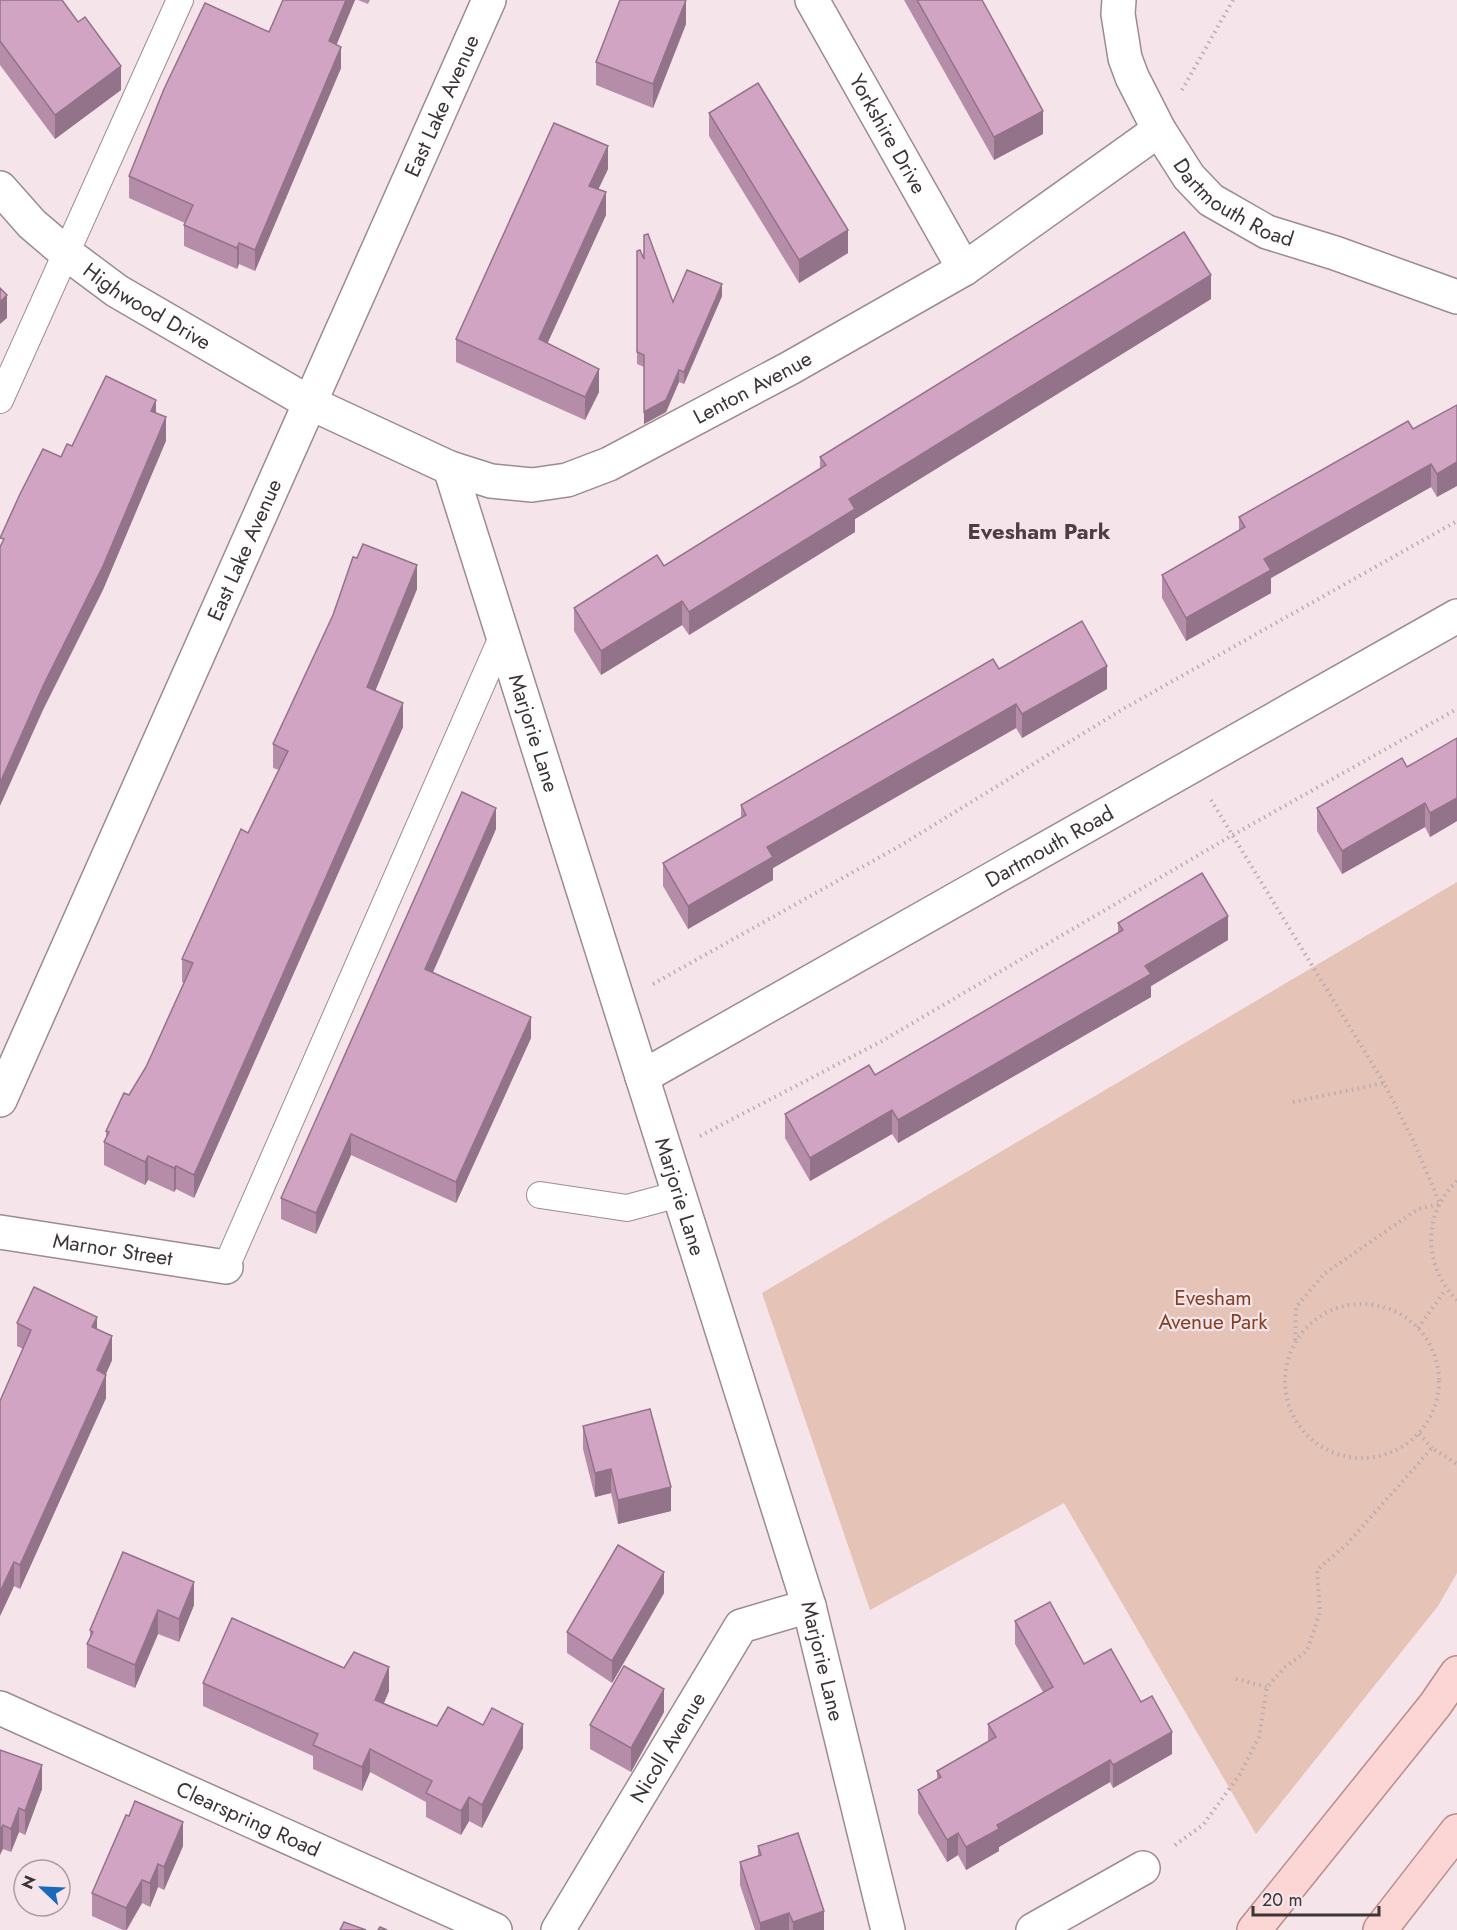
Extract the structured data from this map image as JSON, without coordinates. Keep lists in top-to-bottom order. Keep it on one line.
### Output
{"streets":{"street":["East Lake Avenue","Yorkshire Drive","Dartmouth Road","Highwood Drive","Lenton Avenue","Marjorie Lane","Marnor Street","Nicoll Avenue","Clearspring Road"]},"crossings":[["East Lake Avenue","Highwood Drive"],["East Lake Avenue","Lenton Avenue"],["Yorkshire Drive","Lenton Avenue"],["Dartmouth Road","Lenton Avenue"],["Dartmouth Road","Marjorie Lane"],["Highwood Drive","Lenton Avenue"],["Lenton Avenue","Marjorie Lane"],["Marjorie Lane","Nicoll Avenue"]],"districts":["Evesham Park"],"parks":["Evesham Avenue Park"],"scale_bar":"20 m","north":"top left"}
